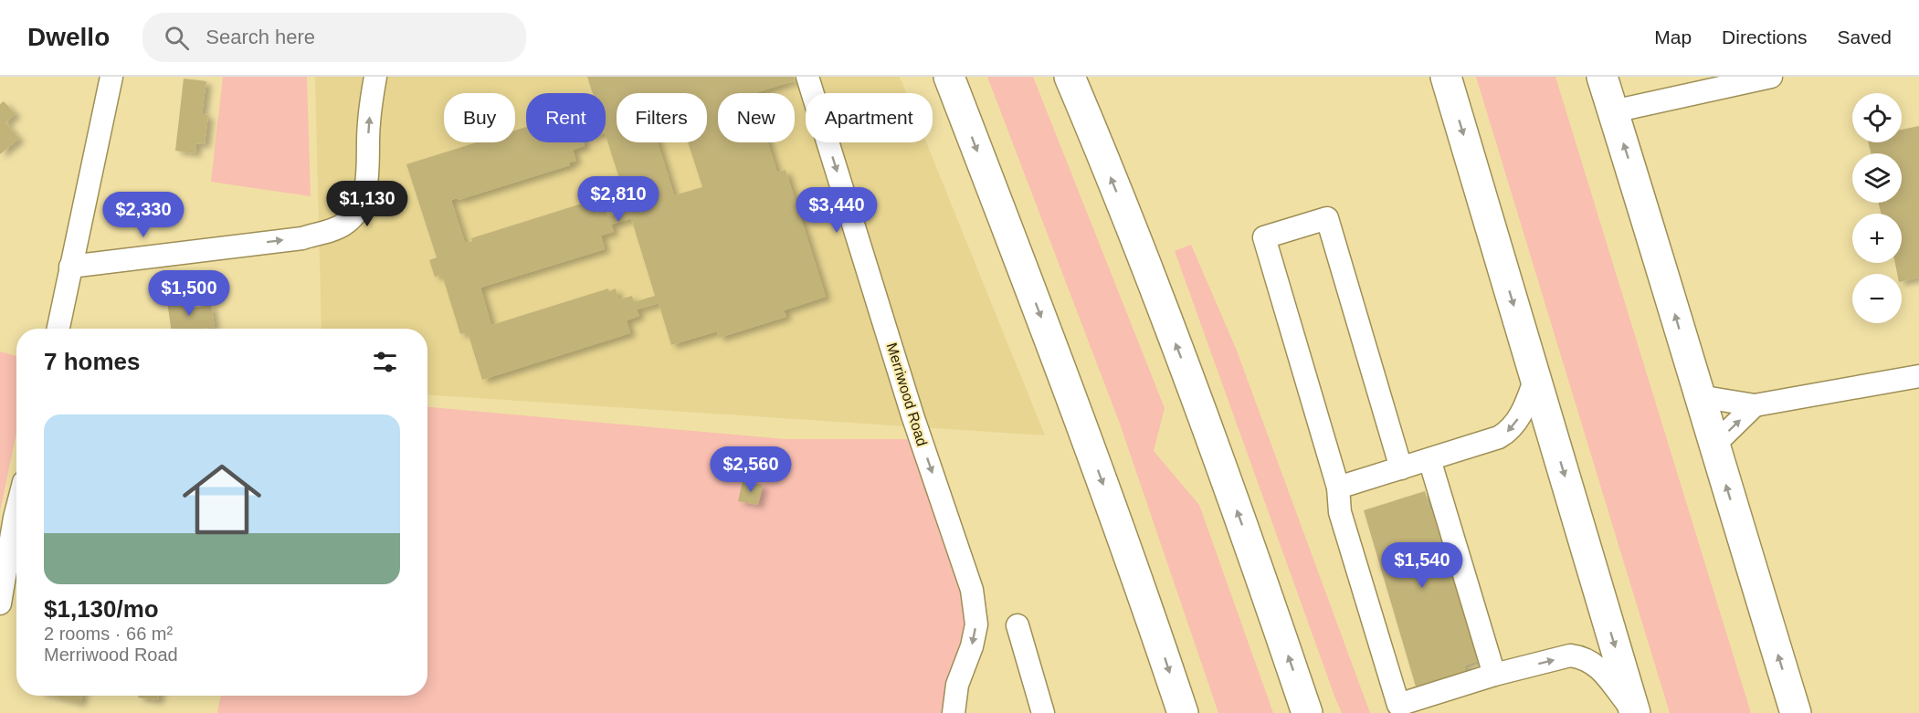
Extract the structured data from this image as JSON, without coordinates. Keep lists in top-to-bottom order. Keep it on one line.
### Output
{"streets":{"street":["Merriwood Road"]},"one_way":["Merriwood Road"],"page":{"header":"Dwello","search":"Search here","nav":["Map","Directions","Saved"],"map_buttons":["+","−"],"chip":["Buy","Rent","Filters","New","Apartment"],"price":["$2,810","$1,130","$3,440","$2,330","$1,500","$2,560","$1,540"],"heading":"7 homes","list":[{"name":"$1,130/mo","note":"2 rooms · 66 m² · Merriwood Road"}]}}
